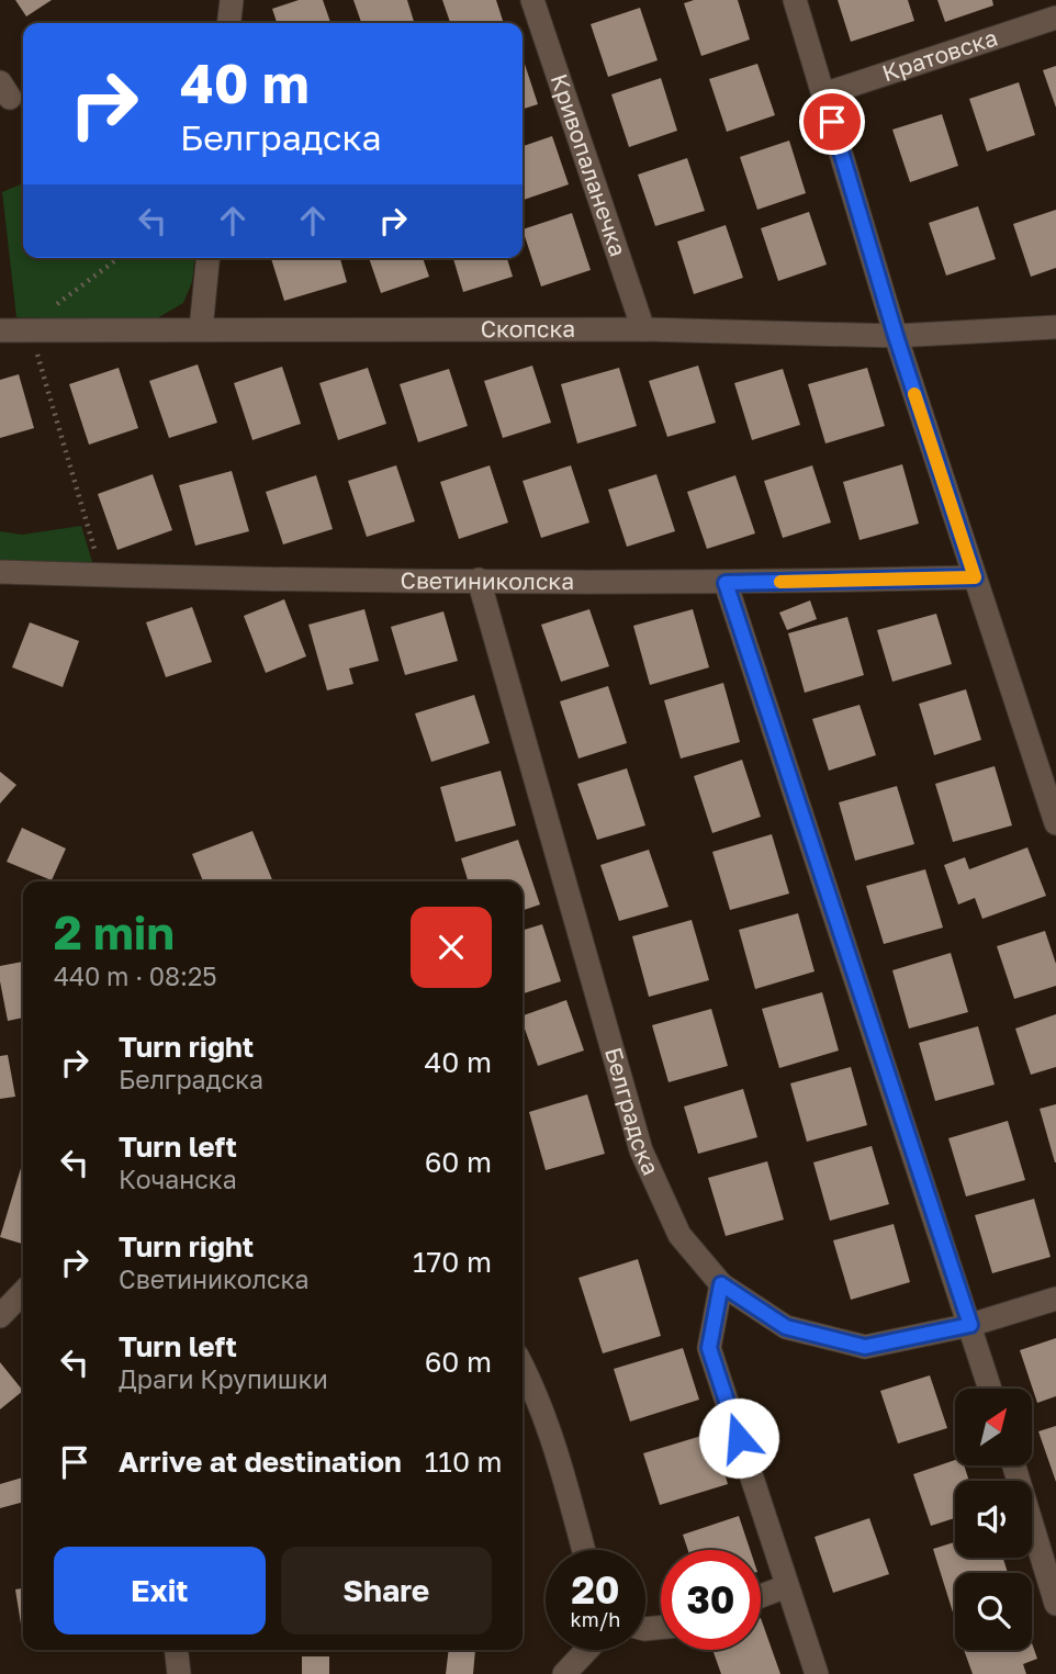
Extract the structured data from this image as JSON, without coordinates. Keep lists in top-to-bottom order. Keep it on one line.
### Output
{"streets":{"street":["Кратовска","Кривопаланечка","Скопска","Светиниколска","Белградска"]},"crossings":[["Кривопаланечка","Скопска"],["Светиниколска","Белградска"]],"north":"top right","page":{"turn":["40 m","Белградска"],"heading":["2 min","440 m · 08:25"],"list":[{"name":"Turn right","note":"Белградска","value":"40 m"},{"name":"Turn left","note":"Кочанска","value":"60 m"},{"name":"Turn right","note":"Светиниколска","value":"170 m"},{"name":"Turn left","note":"Драги Крупишки","value":"60 m"},{"name":"Arrive at destination","value":"110 m"}],"buttons":["Exit","Share"],"speed":"20 km/h","limit":"30"}}
